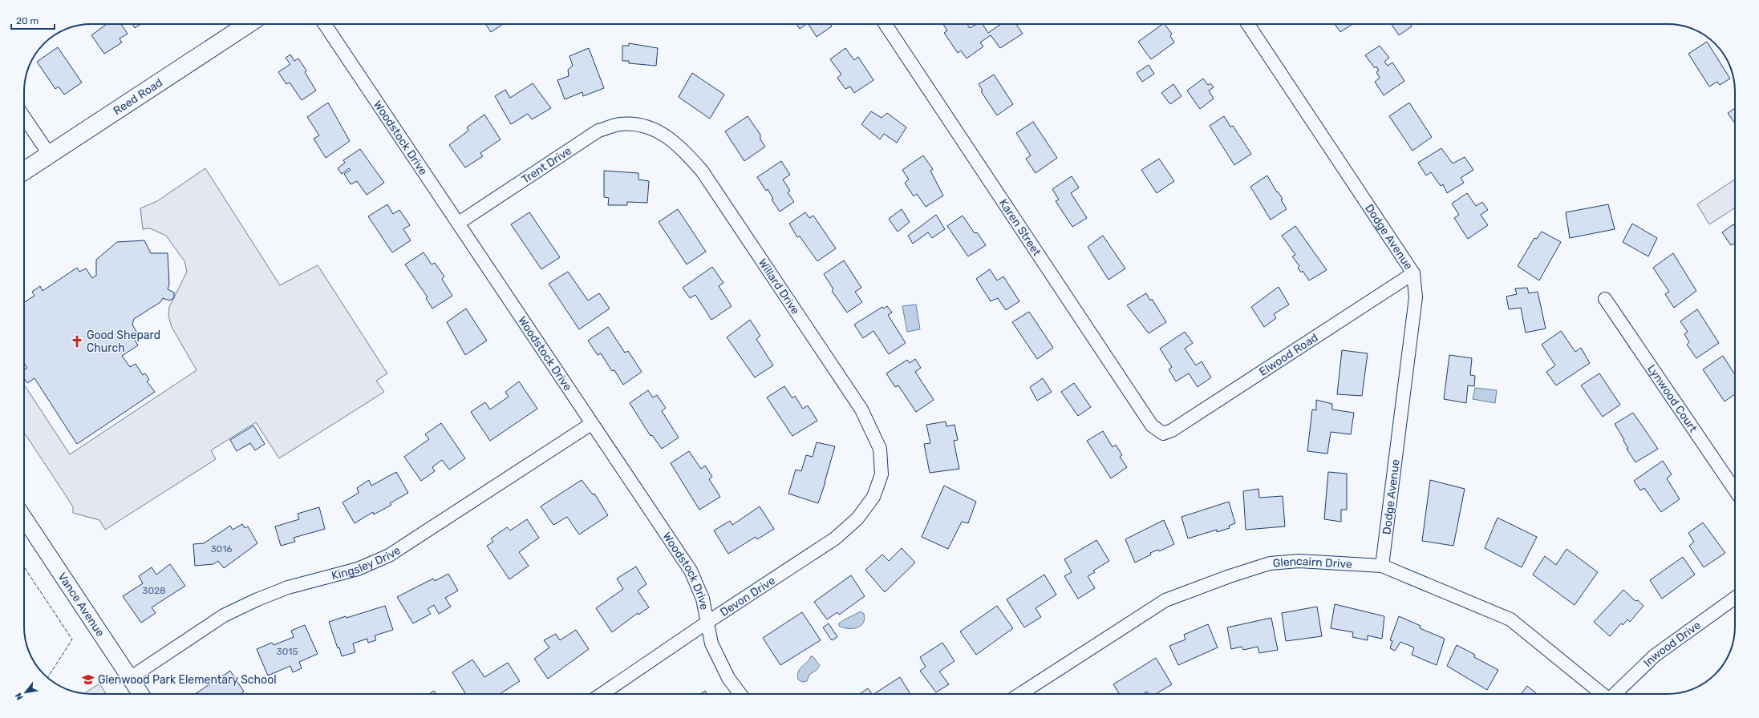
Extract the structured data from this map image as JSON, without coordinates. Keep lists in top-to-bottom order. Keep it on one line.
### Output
{"streets":{"main road":["Reed Road"],"street":["Woodstock Drive","Trent Drive","Karen Street","Dodge Avenue","Willard Drive","Elwood Road","Lynwood Court","Kingsley Drive","Glencairn Drive","Devon Drive","Vance Avenue","Inwood Drive"]},"crossings":[["Woodstock Drive","Trent Drive"],["Woodstock Drive","Kingsley Drive"],["Woodstock Drive","Devon Drive"],["Trent Drive","Willard Drive"],["Karen Street","Elwood Road"],["Dodge Avenue","Elwood Road"],["Dodge Avenue","Glencairn Drive"],["Willard Drive","Devon Drive"],["Kingsley Drive","Vance Avenue"]],"places":{"church":["Good Shepard Church"],"school or university":["Glenwood Park Elementary School"]},"house_numbers":["3016","3028","3015"],"scale_bar":"20 m","north":"bottom left"}
